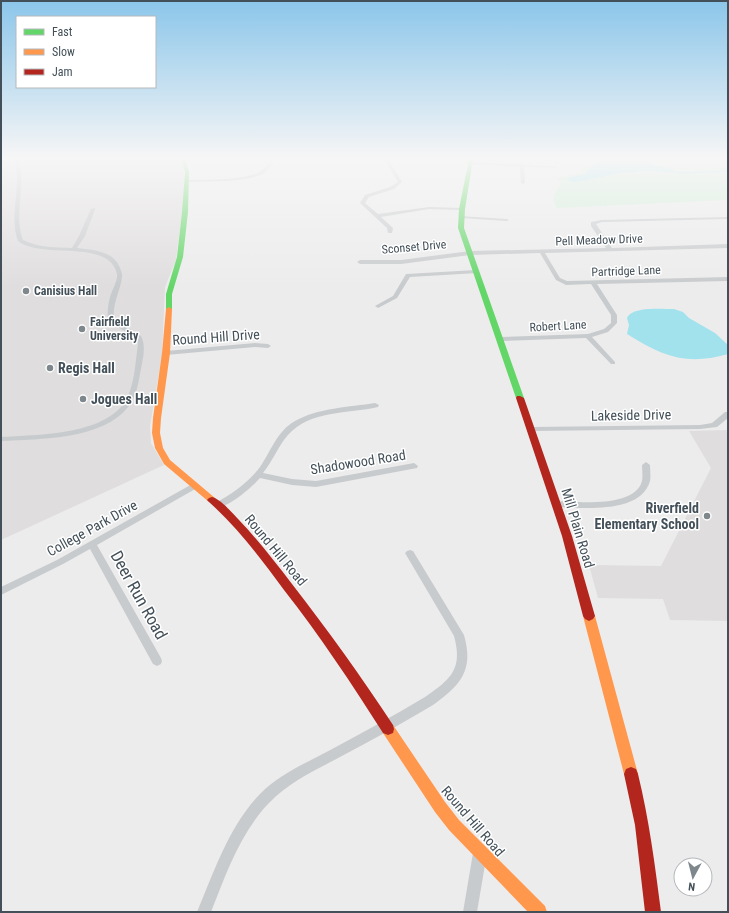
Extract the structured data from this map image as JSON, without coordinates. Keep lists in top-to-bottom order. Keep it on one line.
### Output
{"streets":{"main road":["Mill Plain Road","Round Hill Road"],"street":["Pell Meadow Drive","Sconset Drive","Partridge Lane","Robert Lane","Round Hill Drive","Lakeside Drive","Shadowood Road","College Park Drive","Deer Run Road"]},"crossings":[["Pell Meadow Drive","Sconset Drive"],["Pell Meadow Drive","Partridge Lane"],["Pell Meadow Drive","Mill Plain Road"],["Sconset Drive","Mill Plain Road"],["Partridge Lane","Robert Lane"],["Robert Lane","Mill Plain Road"],["Round Hill Drive","Round Hill Road"],["Lakeside Drive","Mill Plain Road"],["College Park Drive","Round Hill Road"],["College Park Drive","Deer Run Road"]],"places":["Canisius Hall","Fairfield University","Regis Hall","Jogues Hall","Riverfield Elementary School"],"legend":["Fast","Slow","Jam"],"north":"bottom"}
